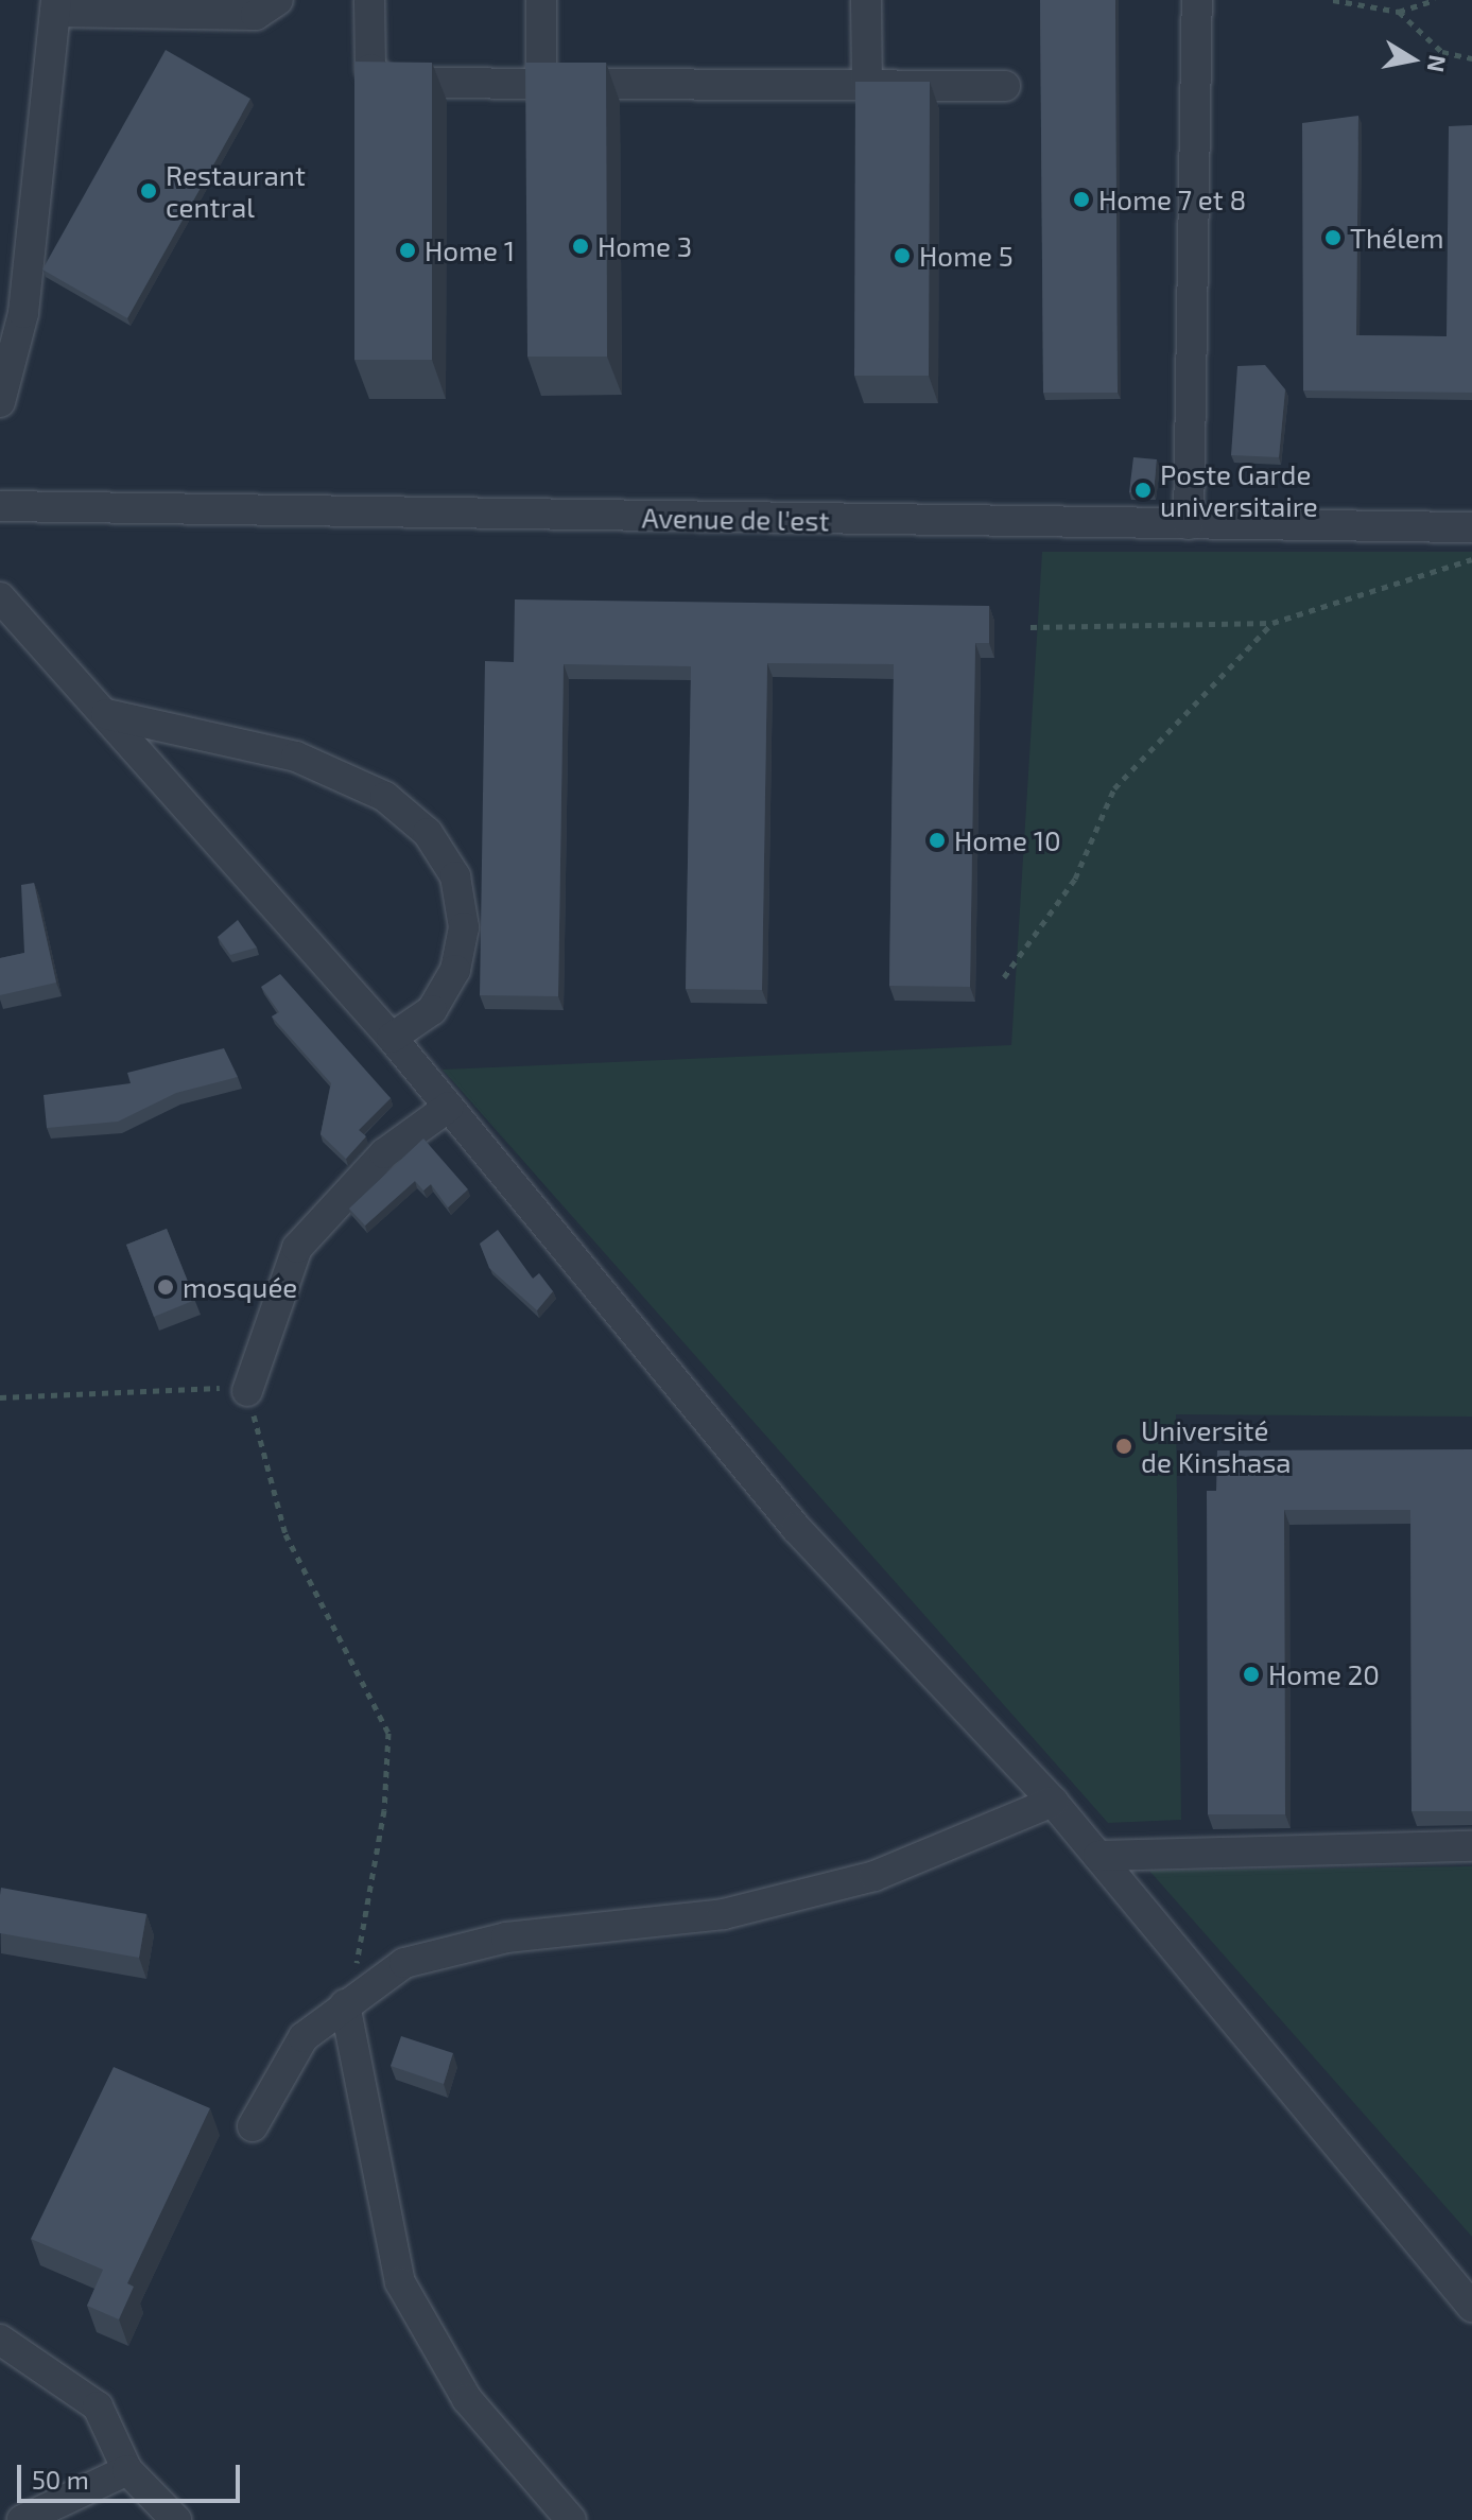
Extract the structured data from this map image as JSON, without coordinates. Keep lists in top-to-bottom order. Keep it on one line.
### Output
{"streets":{"street":["Avenue de l'est"]},"places":["Restaurant central","Home 7 et 8","Thélem","Home 3","Home 1","Home 5","Poste Garde universitaire","Home 10","mosquée","Université de Kinshasa","Home 20"],"scale_bar":"50 m","north":"right"}
